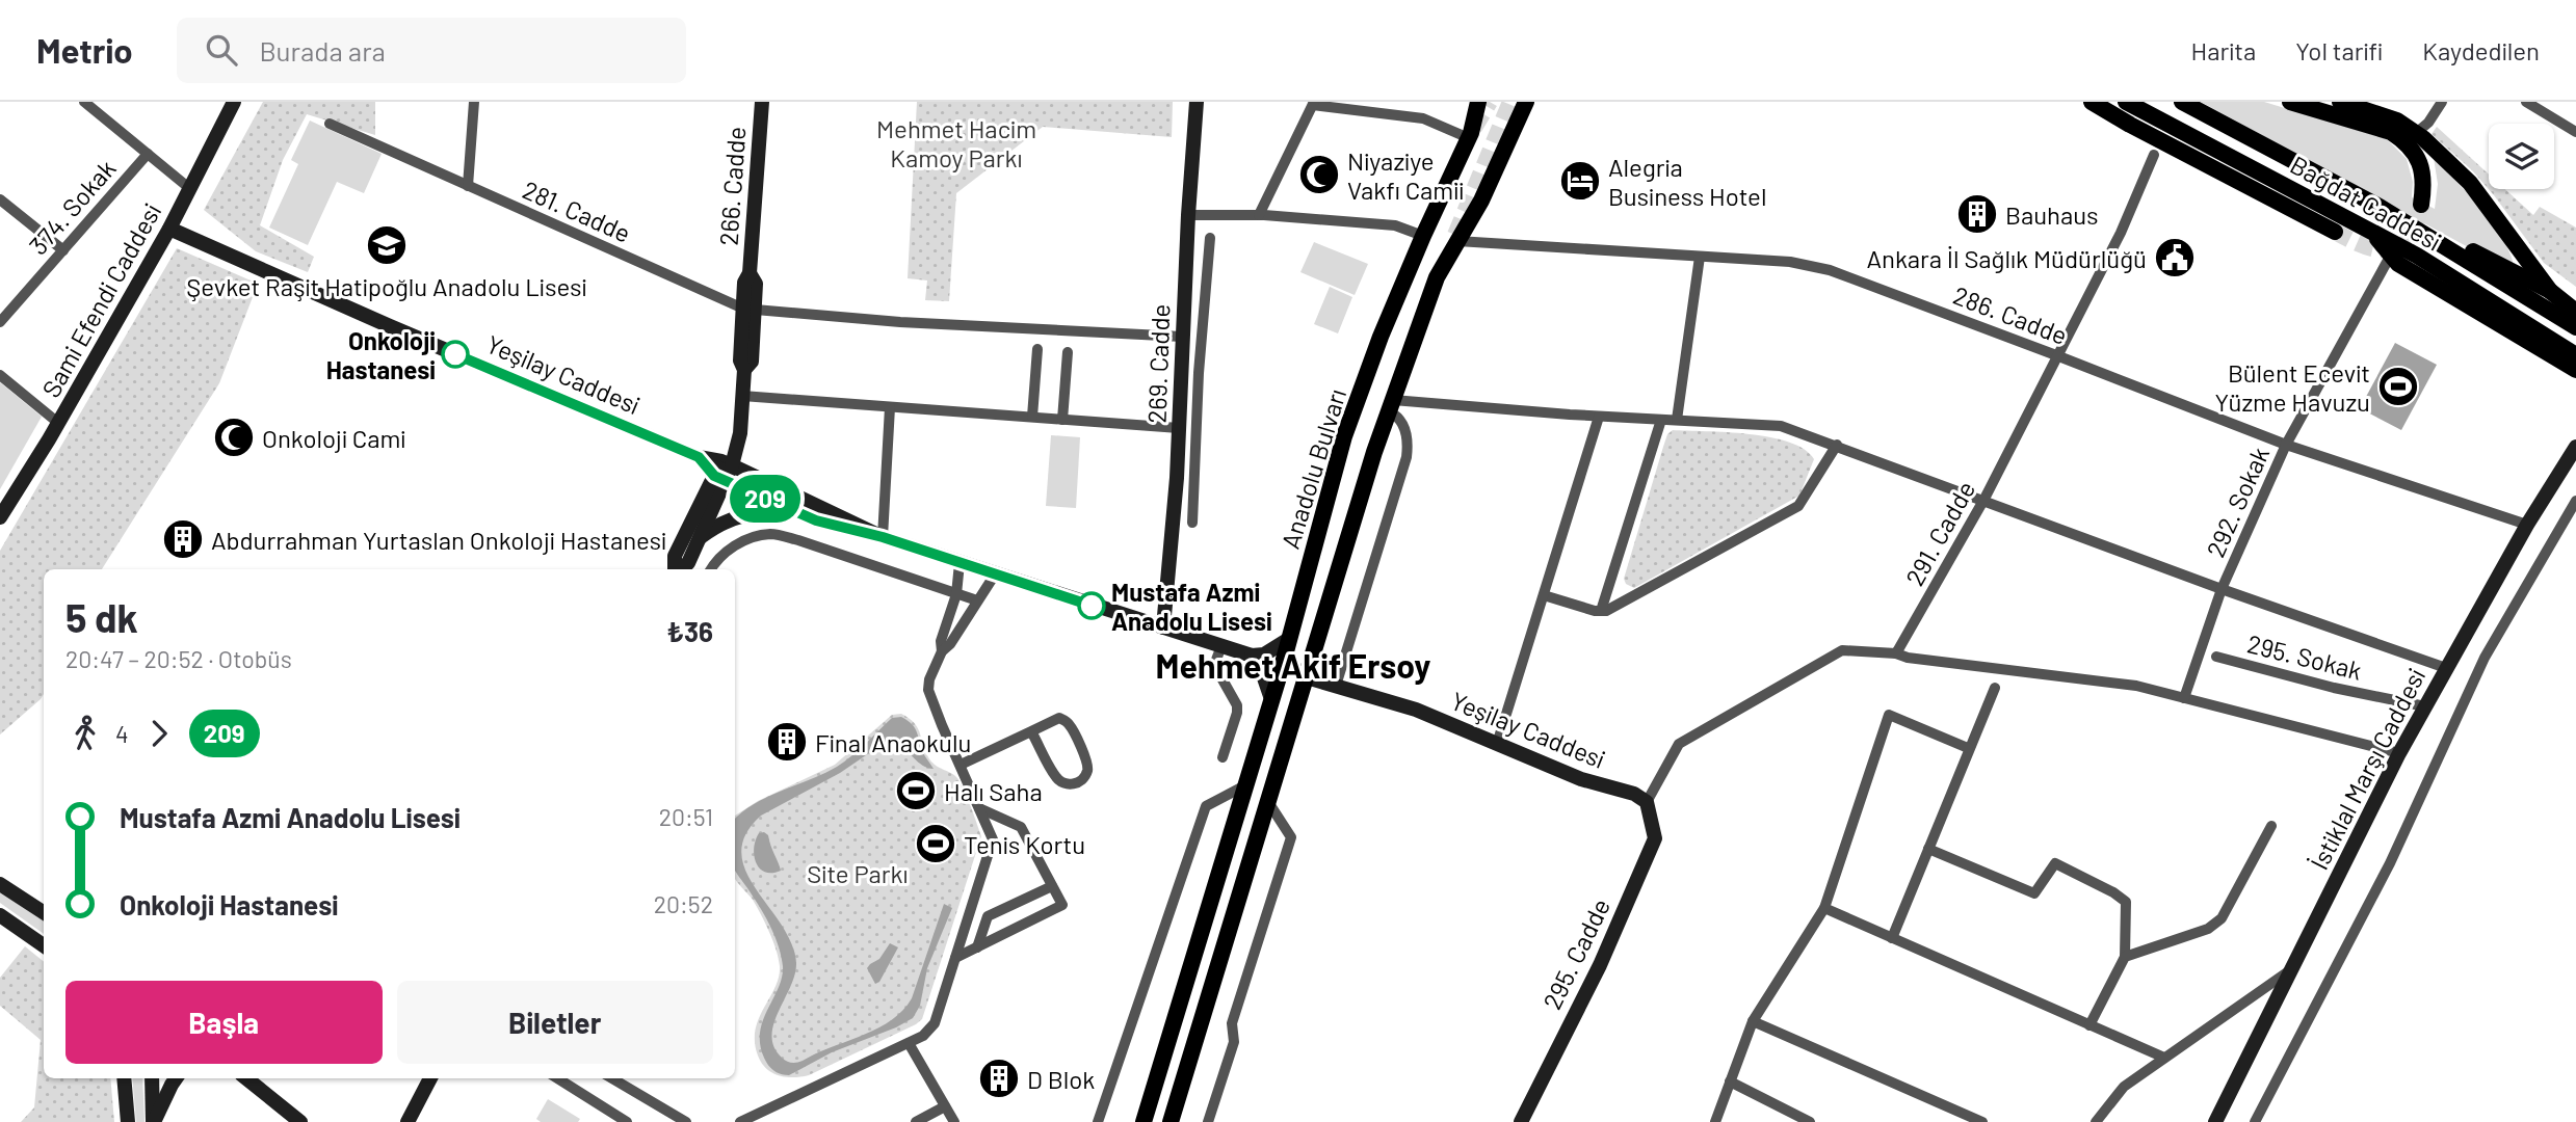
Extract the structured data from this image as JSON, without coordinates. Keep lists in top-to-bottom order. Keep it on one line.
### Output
{"streets":{"main road":["266. Cadde","Bağdat Caddesi","Sami Efendi Caddesi","269. Cadde","Yeşilay Caddesi","Anadolu Bulvarı","İstiklal Marşı Caddesi","295. Cadde"],"street":["374. Sokak","281. Cadde","286. Cadde","292. Sokak","291. Cadde","295. Sokak"]},"crossings":[["266. Cadde","281. Cadde"],["266. Cadde","Yeşilay Caddesi"],["281. Cadde","269. Cadde"],["Sami Efendi Caddesi","Yeşilay Caddesi"],["286. Cadde","Anadolu Bulvarı"],["286. Cadde","292. Sokak"],["286. Cadde","291. Cadde"],["286. Cadde","İstiklal Marşı Caddesi"],["269. Cadde","Yeşilay Caddesi"],["Yeşilay Caddesi","Anadolu Bulvarı"],["Yeşilay Caddesi","295. Cadde"],["295. Sokak","İstiklal Marşı Caddesi"]],"districts":["Mehmet Akif Ersoy"],"parks":["Mehmet Hacim Kamoy Parkı","Site Parkı"],"places":{"mosque":["Niyaziye Vakfı Camii","Onkoloji Cami"],"hotel":["Alegria Business Hotel"],"building":["Bauhaus","Abdurrahman Yurtaslan Onkoloji Hastanesi","Final Anaokulu","D Blok"],"school or university":["Şevket Raşit Hatipoğlu Anadolu Lisesi"],"public building":["Ankara İl Sağlık Müdürlüğü"],"other":["Onkoloji Hastanesi","Mustafa Azmi Anadolu Lisesi"],"sports":["Bülent Ecevit Yüzme Havuzu","Halı Saha","Tenis Kortu"]},"lines":["bus line 209"],"page":{"header":"Metrio","search":"Burada ara","nav":["Harita","Yol tarifi","Kaydedilen"],"on_map":"209","heading":["5 dk","20:47 – 20:52 · Otobüs","₺36"],"legs":["4","209"],"list":[{"name":"Mustafa Azmi Anadolu Lisesi","value":"20:51"},{"name":"Onkoloji Hastanesi","value":"20:52"}],"buttons":["Başla","Biletler"]}}
